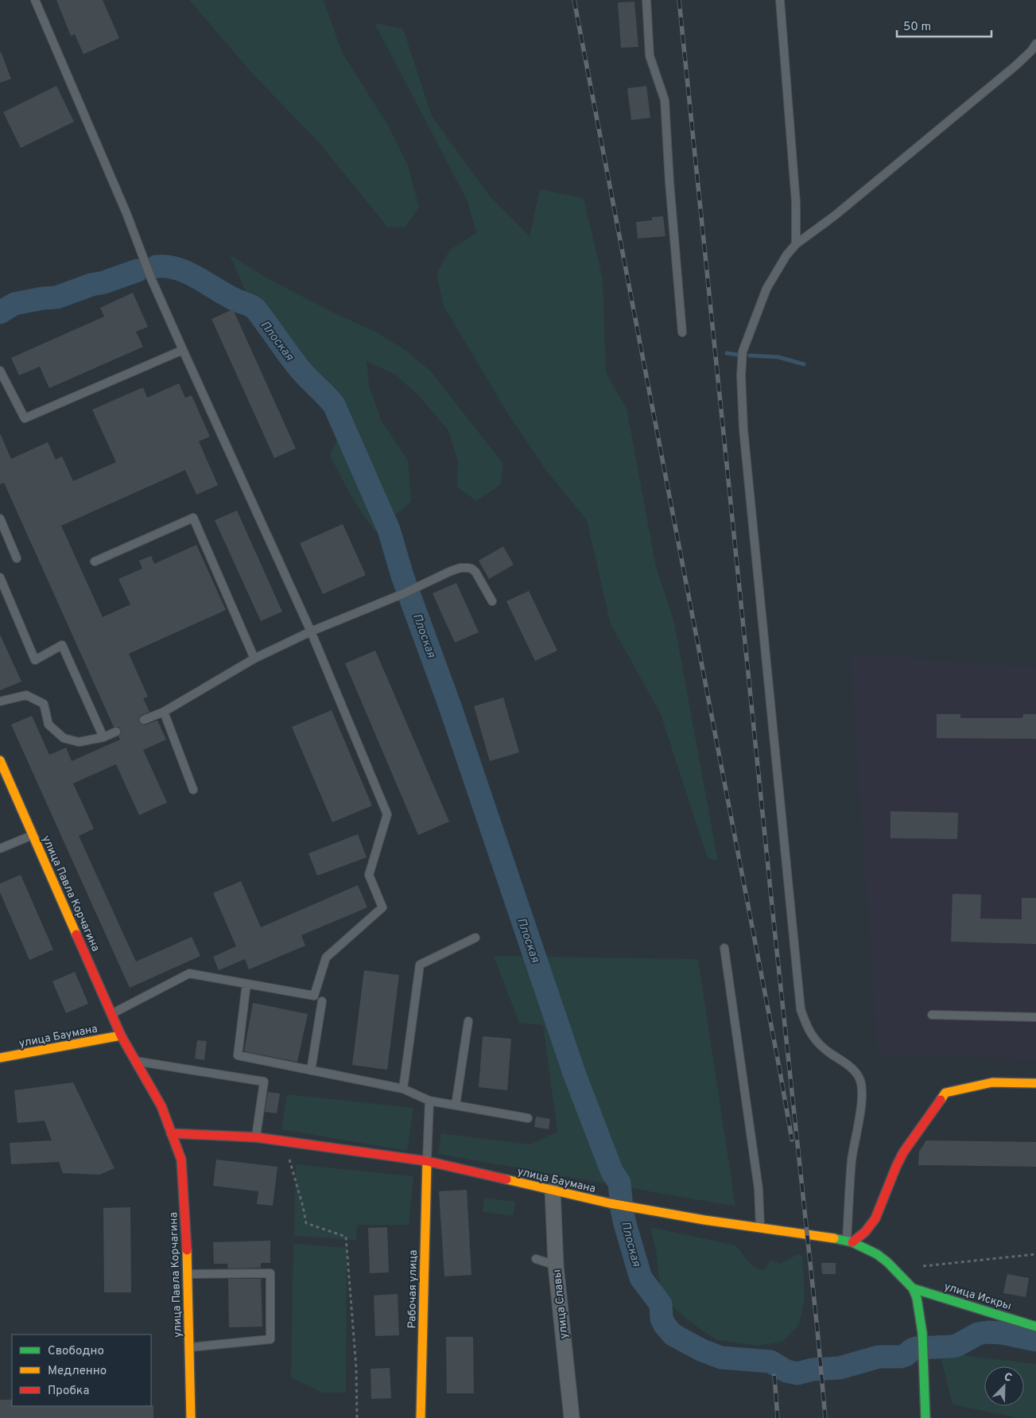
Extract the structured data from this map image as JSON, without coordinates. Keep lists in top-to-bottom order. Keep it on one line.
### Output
{"streets":{"main road":["улица Павла Корчагина","улица Баумана","Рабочая улица","улица Искры"],"street":["улица Славы"]},"crossings":[["улица Павла Корчагина","улица Баумана"],["улица Баумана","Рабочая улица"],["улица Баумана","улица Искры"],["улица Баумана","улица Славы"]],"water":["Плоская"],"legend":["Свободно","Медленно","Пробка"],"scale_bar":"50 m","north":"top right"}
